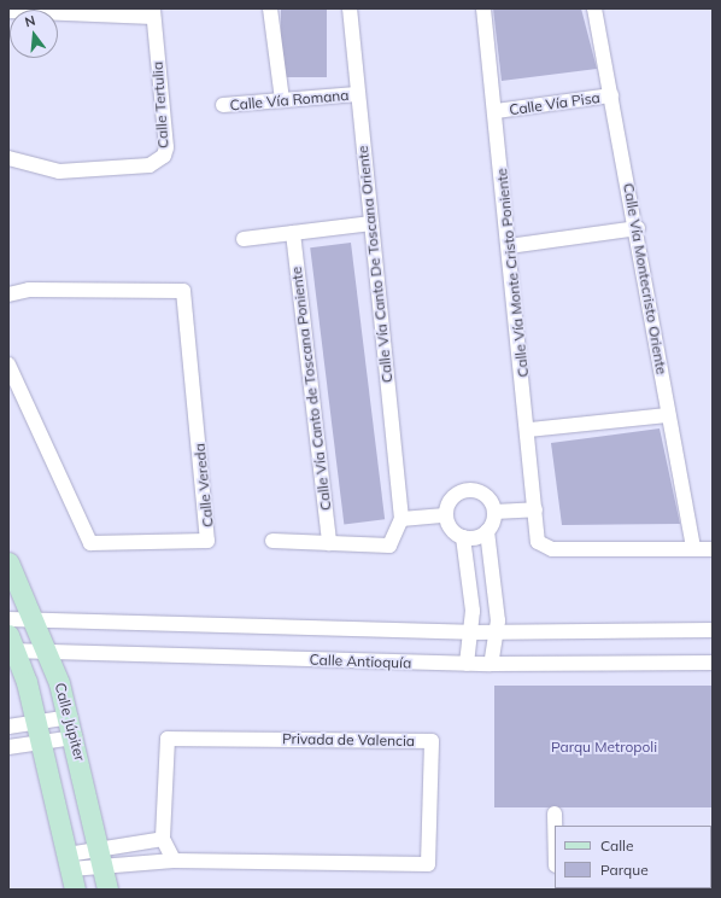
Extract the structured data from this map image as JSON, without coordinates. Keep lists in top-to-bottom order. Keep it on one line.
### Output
{"streets":{"main road":["Calle Júpiter"],"street":["Calle Vía Romana","Calle Vía Pisa","Calle Tertulia","Calle Vía Canto De Toscana Oriente","Calle Vía Monte Cristo Poniente","Calle Vía Montecristo Oriente","Calle Vía Canto de Toscana Poniente","Calle Vereda","Calle Antioquía","Privada de Valencia"]},"crossings":[["Calle Vía Romana","Calle Vía Canto De Toscana Oriente"],["Calle Vía Pisa","Calle Vía Monte Cristo Poniente"],["Calle Vía Pisa","Calle Vía Montecristo Oriente"],["Calle Vía Monte Cristo Poniente","Calle Vía Montecristo Oriente"],["Calle Antioquía","Calle Júpiter"]],"parks":["Parqu Metropoli"],"legend":["Calle","Parque"],"north":"top"}
